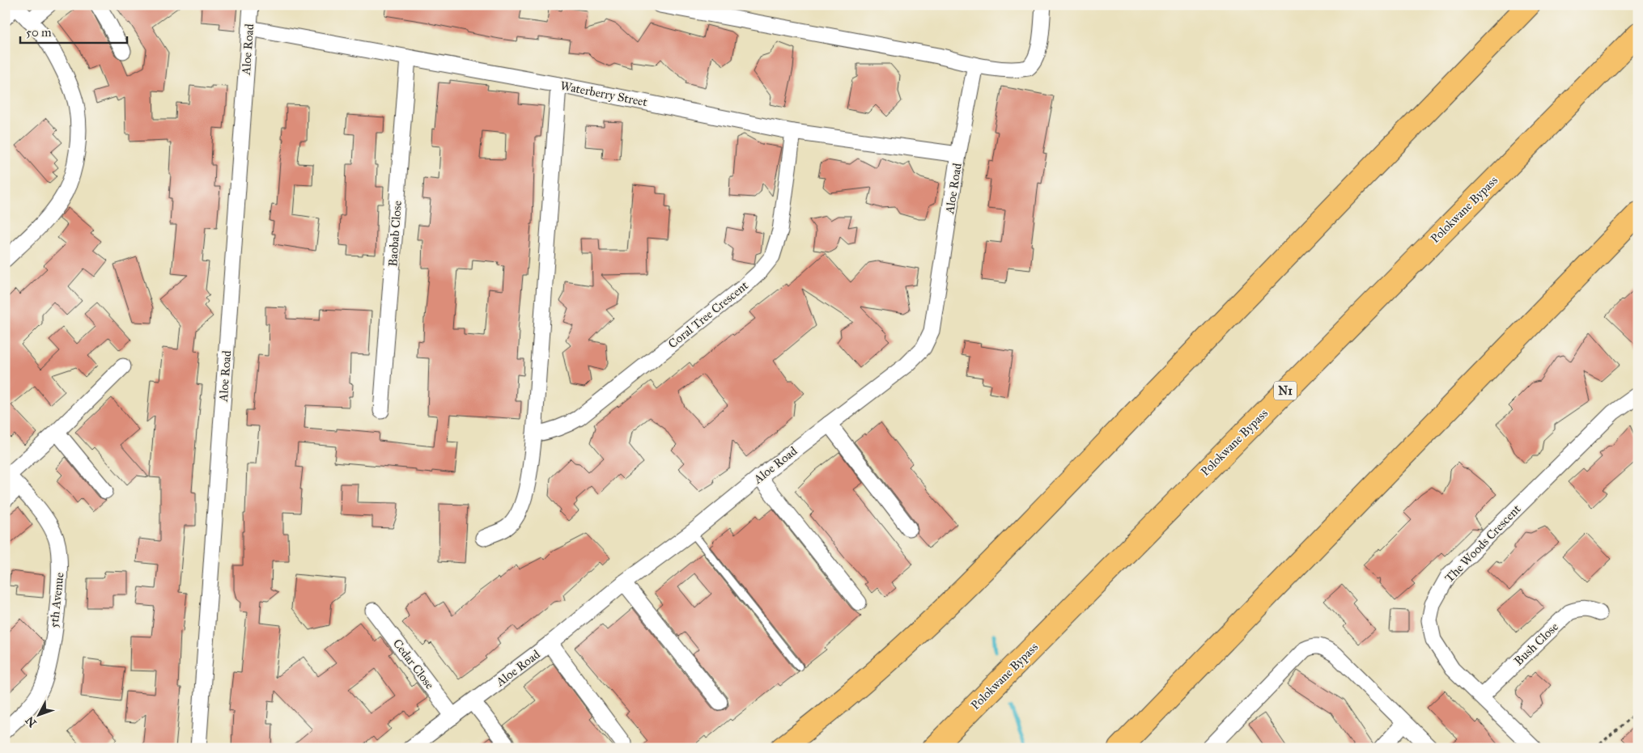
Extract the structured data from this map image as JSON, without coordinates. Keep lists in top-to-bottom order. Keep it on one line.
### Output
{"streets":{"main road":["Polokwane Bypass","N1"],"street":["Aloe Road","Waterberry Street","Baobab Close","Coral Tree Crescent","The Woods Crescent","5th Avenue","Bush Close","Cedar Close"]},"crossings":[["Aloe Road","Waterberry Street"],["Aloe Road","Cedar Close"],["Waterberry Street","Baobab Close"],["Waterberry Street","Coral Tree Crescent"],["The Woods Crescent","Bush Close"]],"scale_bar":"50 m","north":"bottom left"}
